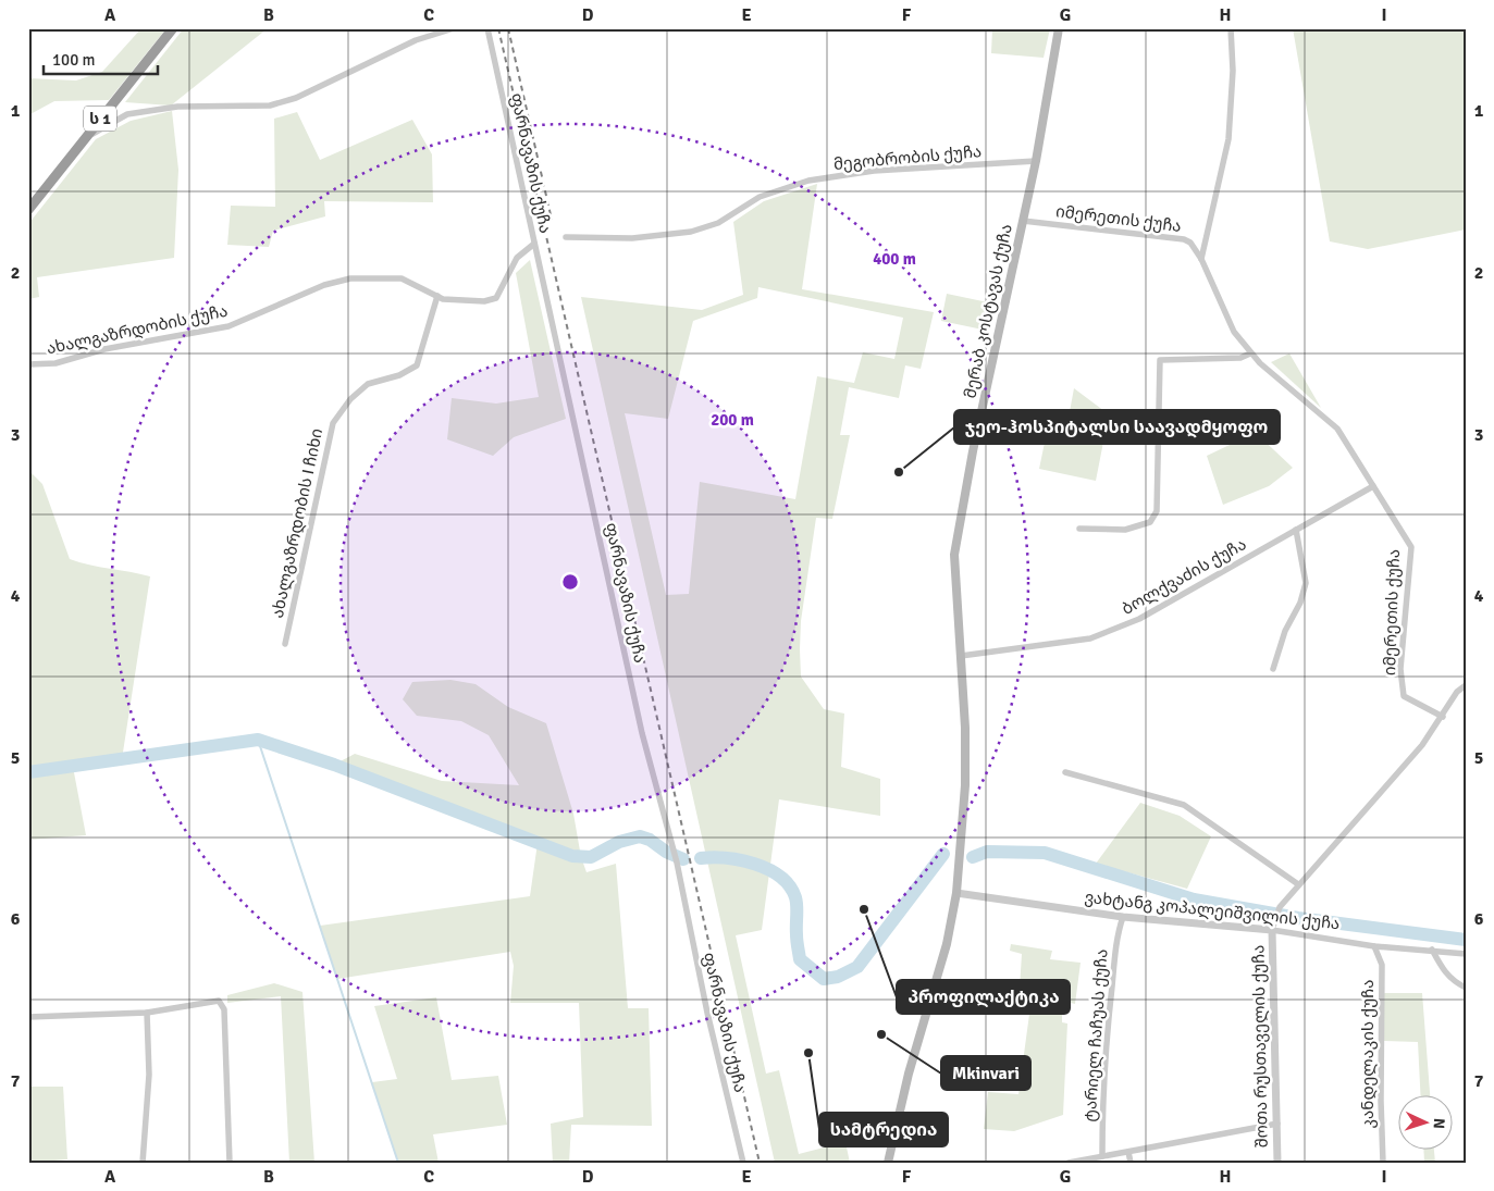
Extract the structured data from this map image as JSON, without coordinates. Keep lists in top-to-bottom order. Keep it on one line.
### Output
{"streets":{"highway":["ს 1"],"main road":["მერაბ კოსტავას ქუჩა"],"street":["მეგობრობის ქუჩა","ფარნავაზის ქუჩა","იმერეთის ქუჩა","ახალგაზრდობის ქუჩა","ახალგაზრდობის I ჩიხი","ბოლქვაძის ქუჩა","ვახტანგ კოპალეიშვილის ქუჩა","ტარიელ ჩაჩუას ქუჩა","შოთა რუსთაველის ქუჩა","კანდელაკის ქუჩა"]},"crossings":[["მეგობრობის ქუჩა","მერაბ კოსტავას ქუჩა"],["ფარნავაზის ქუჩა","ახალგაზრდობის ქუჩა"],["იმერეთის ქუჩა","მერაბ კოსტავას ქუჩა"],["იმერეთის ქუჩა","ბოლქვაძის ქუჩა"],["მერაბ კოსტავას ქუჩა","ბოლქვაძის ქუჩა"],["მერაბ კოსტავას ქუჩა","ვახტანგ კოპალეიშვილის ქუჩა"],["ახალგაზრდობის ქუჩა","ახალგაზრდობის I ჩიხი"],["ვახტანგ კოპალეიშვილის ქუჩა","ტარიელ ჩაჩუას ქუჩა"],["ვახტანგ კოპალეიშვილის ქუჩა","შოთა რუსთაველის ქუჩა"],["ვახტანგ კოპალეიშვილის ქუჩა","კანდელაკის ქუჩა"]],"places":["ჯეო-ჰოსპიტალსი საავადმყოფო","პროფილაქტიკა","Mkinvari","სამტრედია"],"scale_bar":"100 m","north":"right","grid":{"columns":["A","B","C","D","E","F","G","H","I"],"rows":["1","2","3","4","5","6","7"]},"rings":["400 m","200 m"]}
